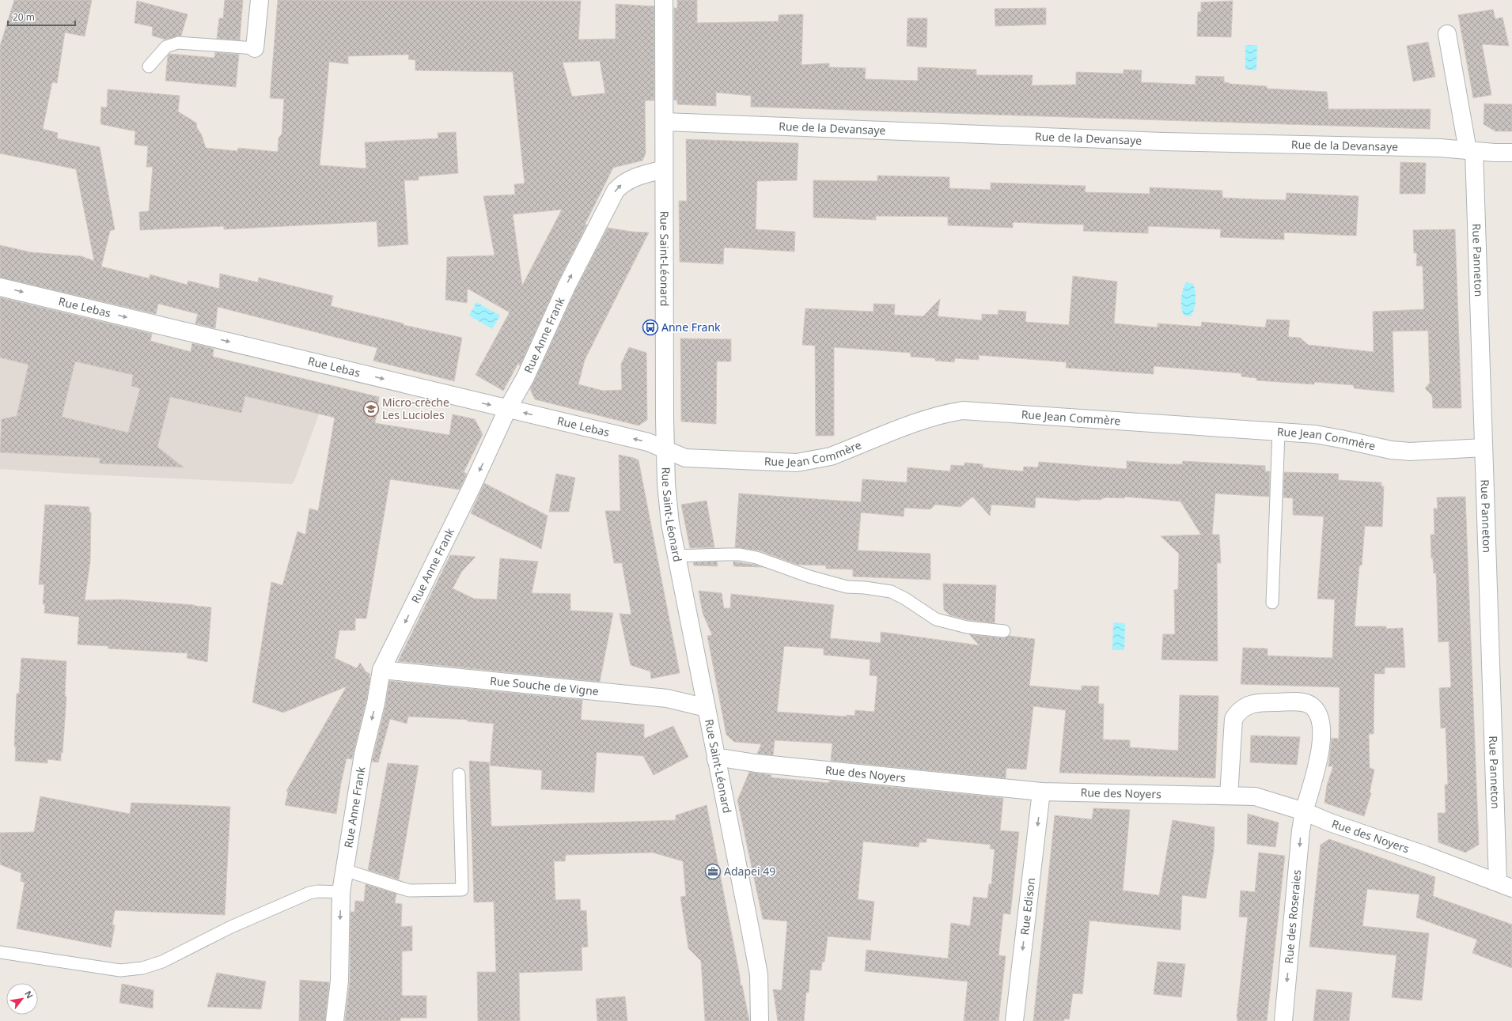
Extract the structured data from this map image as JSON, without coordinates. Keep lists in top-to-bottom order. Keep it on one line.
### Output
{"streets":{"street":["Rue de la Devansaye","Rue Saint-Léonard","Rue Panneton","Rue Lebas","Rue Anne Frank","Rue Jean Commère","Rue Souche de Vigne","Rue des Noyers","Rue Edison","Rue des Roseraies"]},"crossings":[["Rue de la Devansaye","Rue Saint-Léonard"],["Rue de la Devansaye","Rue Panneton"],["Rue Saint-Léonard","Rue Lebas"],["Rue Saint-Léonard","Rue Anne Frank"],["Rue Saint-Léonard","Rue Jean Commère"],["Rue Saint-Léonard","Rue Souche de Vigne"],["Rue Saint-Léonard","Rue des Noyers"],["Rue Panneton","Rue Jean Commère"],["Rue Panneton","Rue des Noyers"],["Rue Lebas","Rue Anne Frank"],["Rue Lebas","Rue Jean Commère"],["Rue Anne Frank","Rue Souche de Vigne"],["Rue des Noyers","Rue Edison"],["Rue des Noyers","Rue des Roseraies"]],"one_way":["Rue Edison","Rue des Roseraies"],"places":{"bus stop":["Anne Frank"],"school or university":["Micro-crèche Les Lucioles"],"office":["Adapei 49"]},"scale_bar":"20 m","north":"top right"}
